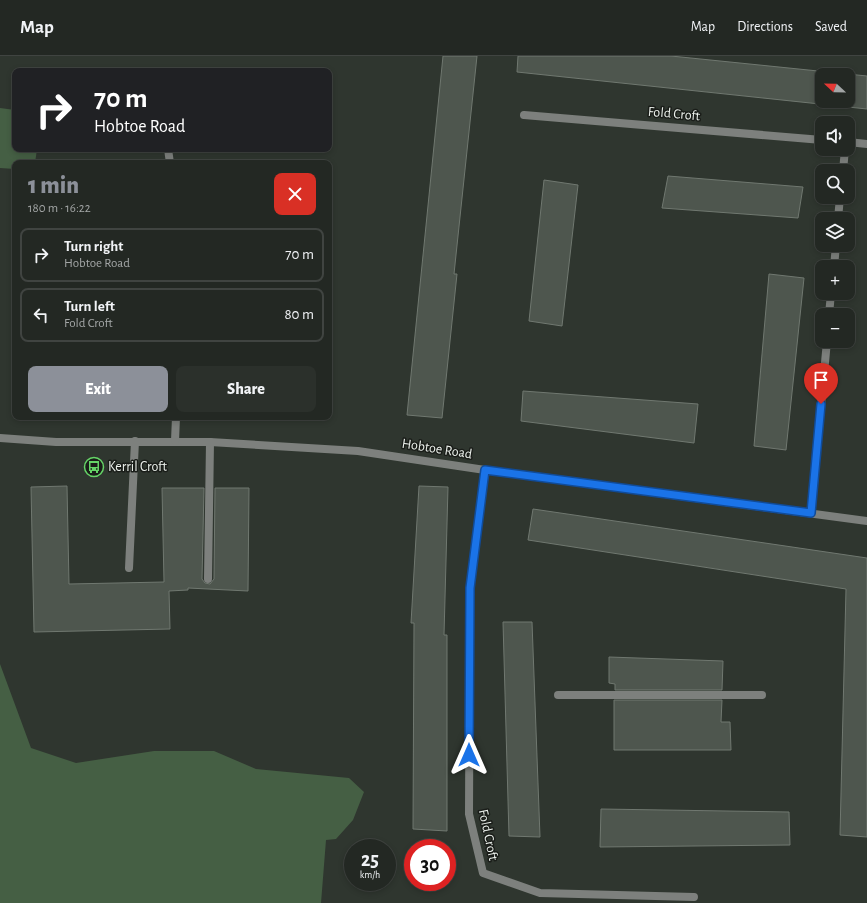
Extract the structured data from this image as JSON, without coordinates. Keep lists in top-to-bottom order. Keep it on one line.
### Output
{"streets":{"street":["Fold Croft","Hobtoe Road"]},"crossings":[["Fold Croft","Hobtoe Road"]],"places":{"bus stop":["Kerril Croft"]},"north":"left","page":{"header":"Map","nav":["Map","Directions","Saved"],"map_buttons":["+","−"],"turn":["70 m","Hobtoe Road"],"heading":["1 min","180 m · 16:22"],"list":[{"name":"Turn right","note":"Hobtoe Road","value":"70 m"},{"name":"Turn left","note":"Fold Croft","value":"80 m"}],"buttons":["Exit","Share"],"speed":"25 km/h","limit":"30"}}
